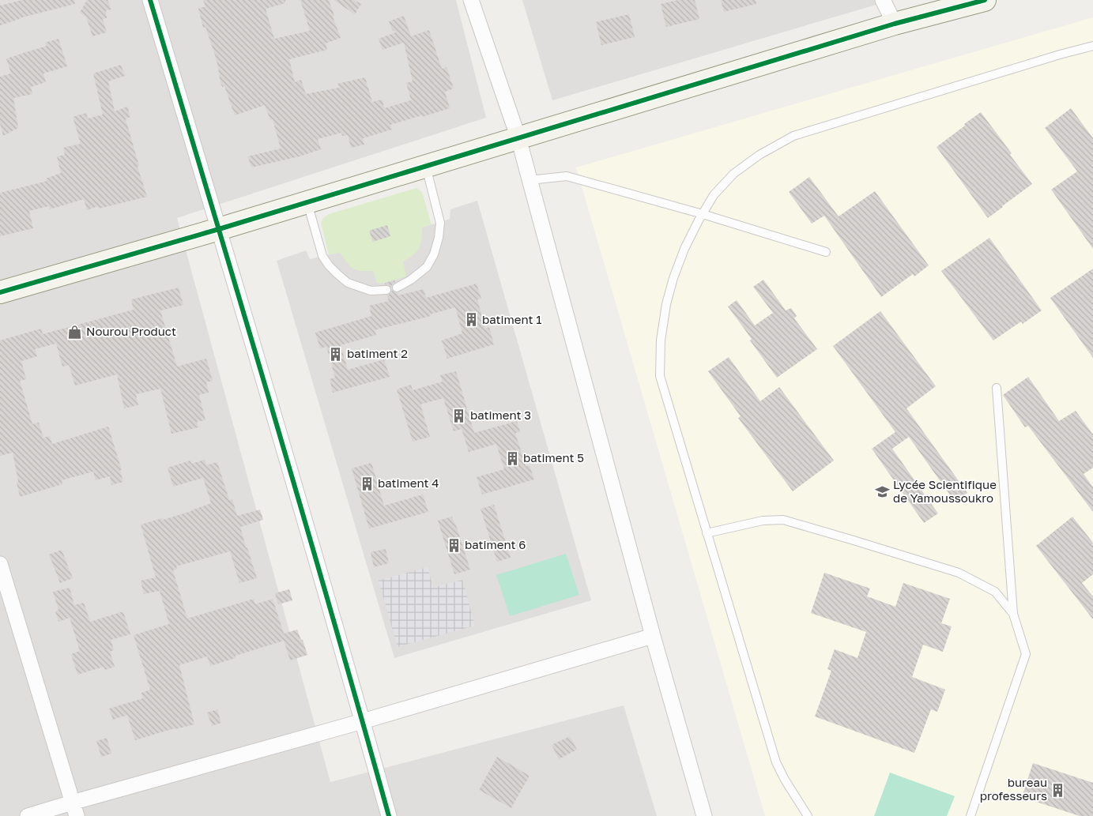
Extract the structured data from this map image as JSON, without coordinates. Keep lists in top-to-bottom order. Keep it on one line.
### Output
{"places":{"building":["batiment 1","batiment 2","batiment 3","batiment 5","batiment 4","batiment 6","bureau professeurs"],"shop":["Nourou Product"],"school or university":["Lycée Scientifique de Yamoussoukro"]}}
